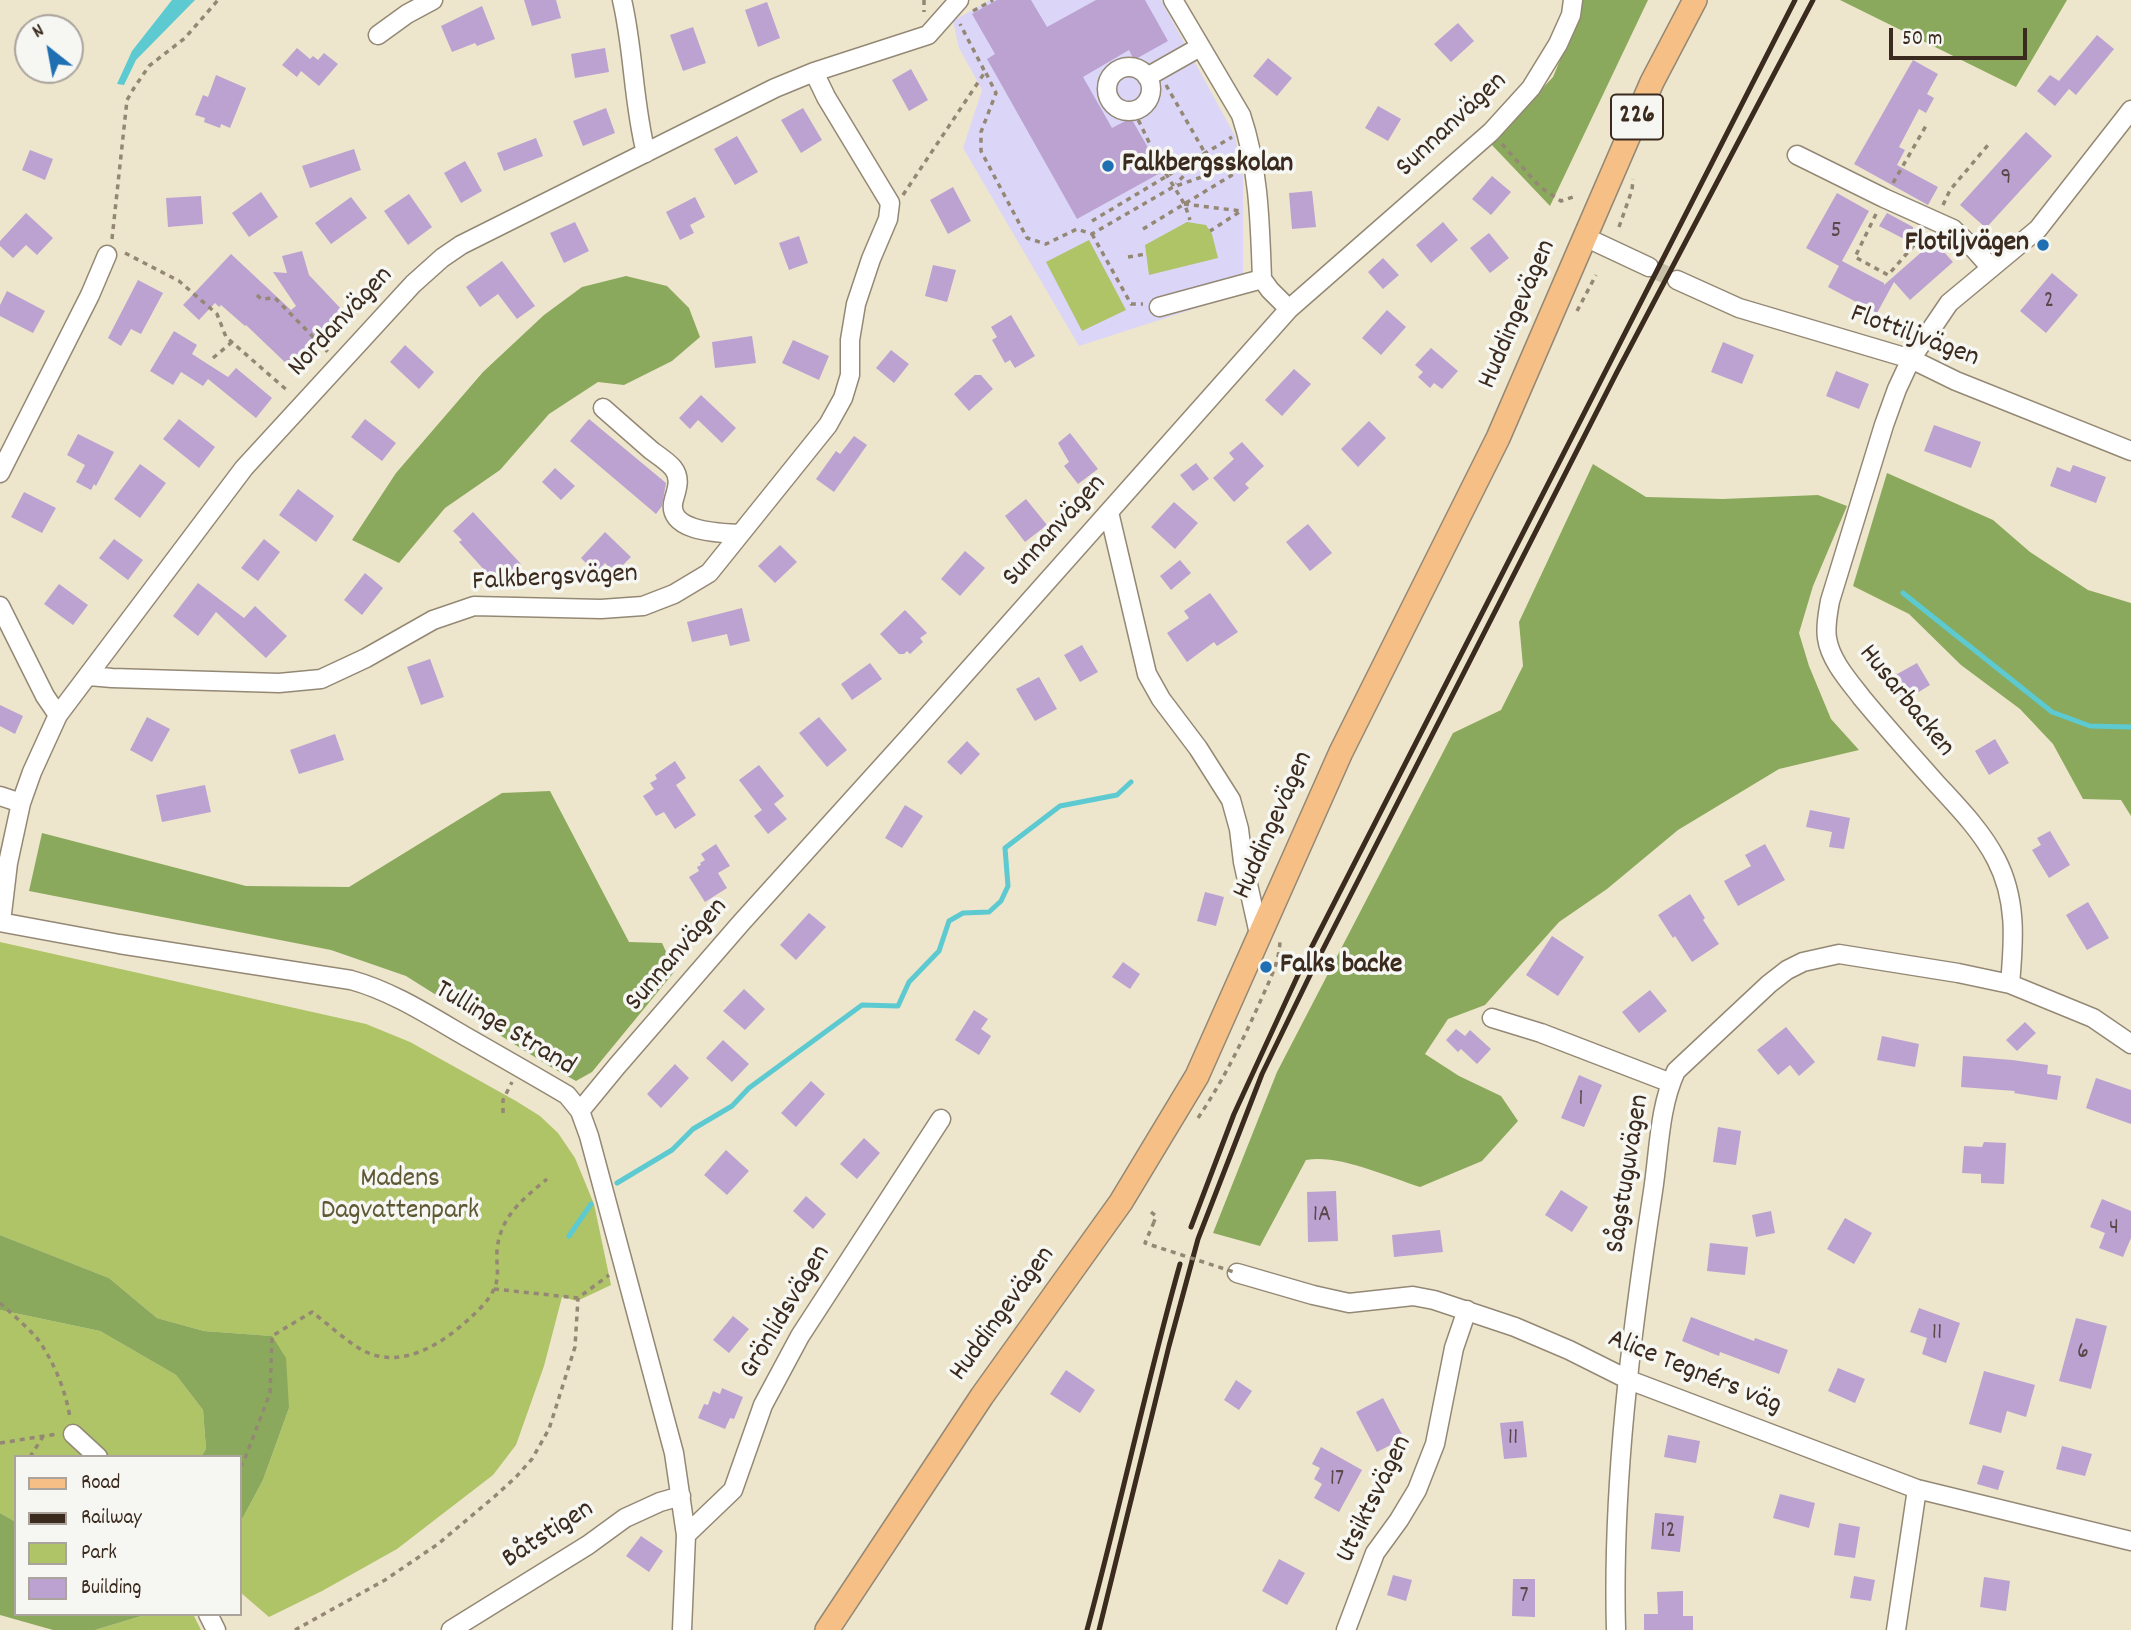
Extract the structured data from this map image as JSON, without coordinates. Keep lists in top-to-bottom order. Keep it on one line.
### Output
{"streets":{"main road":["226","Huddingevägen"],"street":["Sunnanvägen","Nordanvägen","Flottiljvägen","Falkbergsvägen","Husarbacken","Tullinge Strand","Sågstuguvägen","Grönlidsvägen","Alice Tegnérs väg","Utsiktsvägen","Båtstigen"]},"crossings":[["Sunnanvägen","Tullinge Strand"],["Nordanvägen","Falkbergsvägen"],["Nordanvägen","Tullinge Strand"],["Flottiljvägen","Husarbacken"],["Husarbacken","Sågstuguvägen"],["Tullinge Strand","Grönlidsvägen"],["Tullinge Strand","Båtstigen"],["Sågstuguvägen","Alice Tegnérs väg"],["Alice Tegnérs väg","Utsiktsvägen"]],"parks":["Madens Dagvattenpark"],"places":["Falkbergsskolan","Flotiljvägen","Falks backe"],"house_numbers":["9","5","2","1","1A","4","11","6","11","17","12","7"],"legend":["Road","Railway","Park","Building"],"scale_bar":"50 m","north":"top left"}
